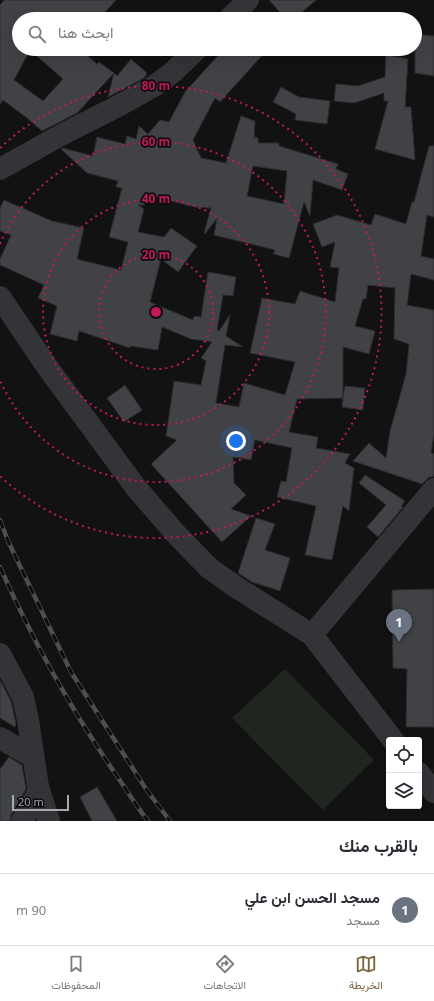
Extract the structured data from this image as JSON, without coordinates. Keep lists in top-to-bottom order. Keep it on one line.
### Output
{"scale_bar":"20 m","page":{"search":"ابحث هنا","pins":"1","scale":"20 m","heading":"بالقرب منك","list":[{"mark":"1","name":"مسجد الحسن ابن علي","note":"مسجد","value":"90 m"}],"nav":["الخريطة","الاتجاهات","المحفوظات"]},"rings":["80 m","60 m","40 m","20 m"]}
